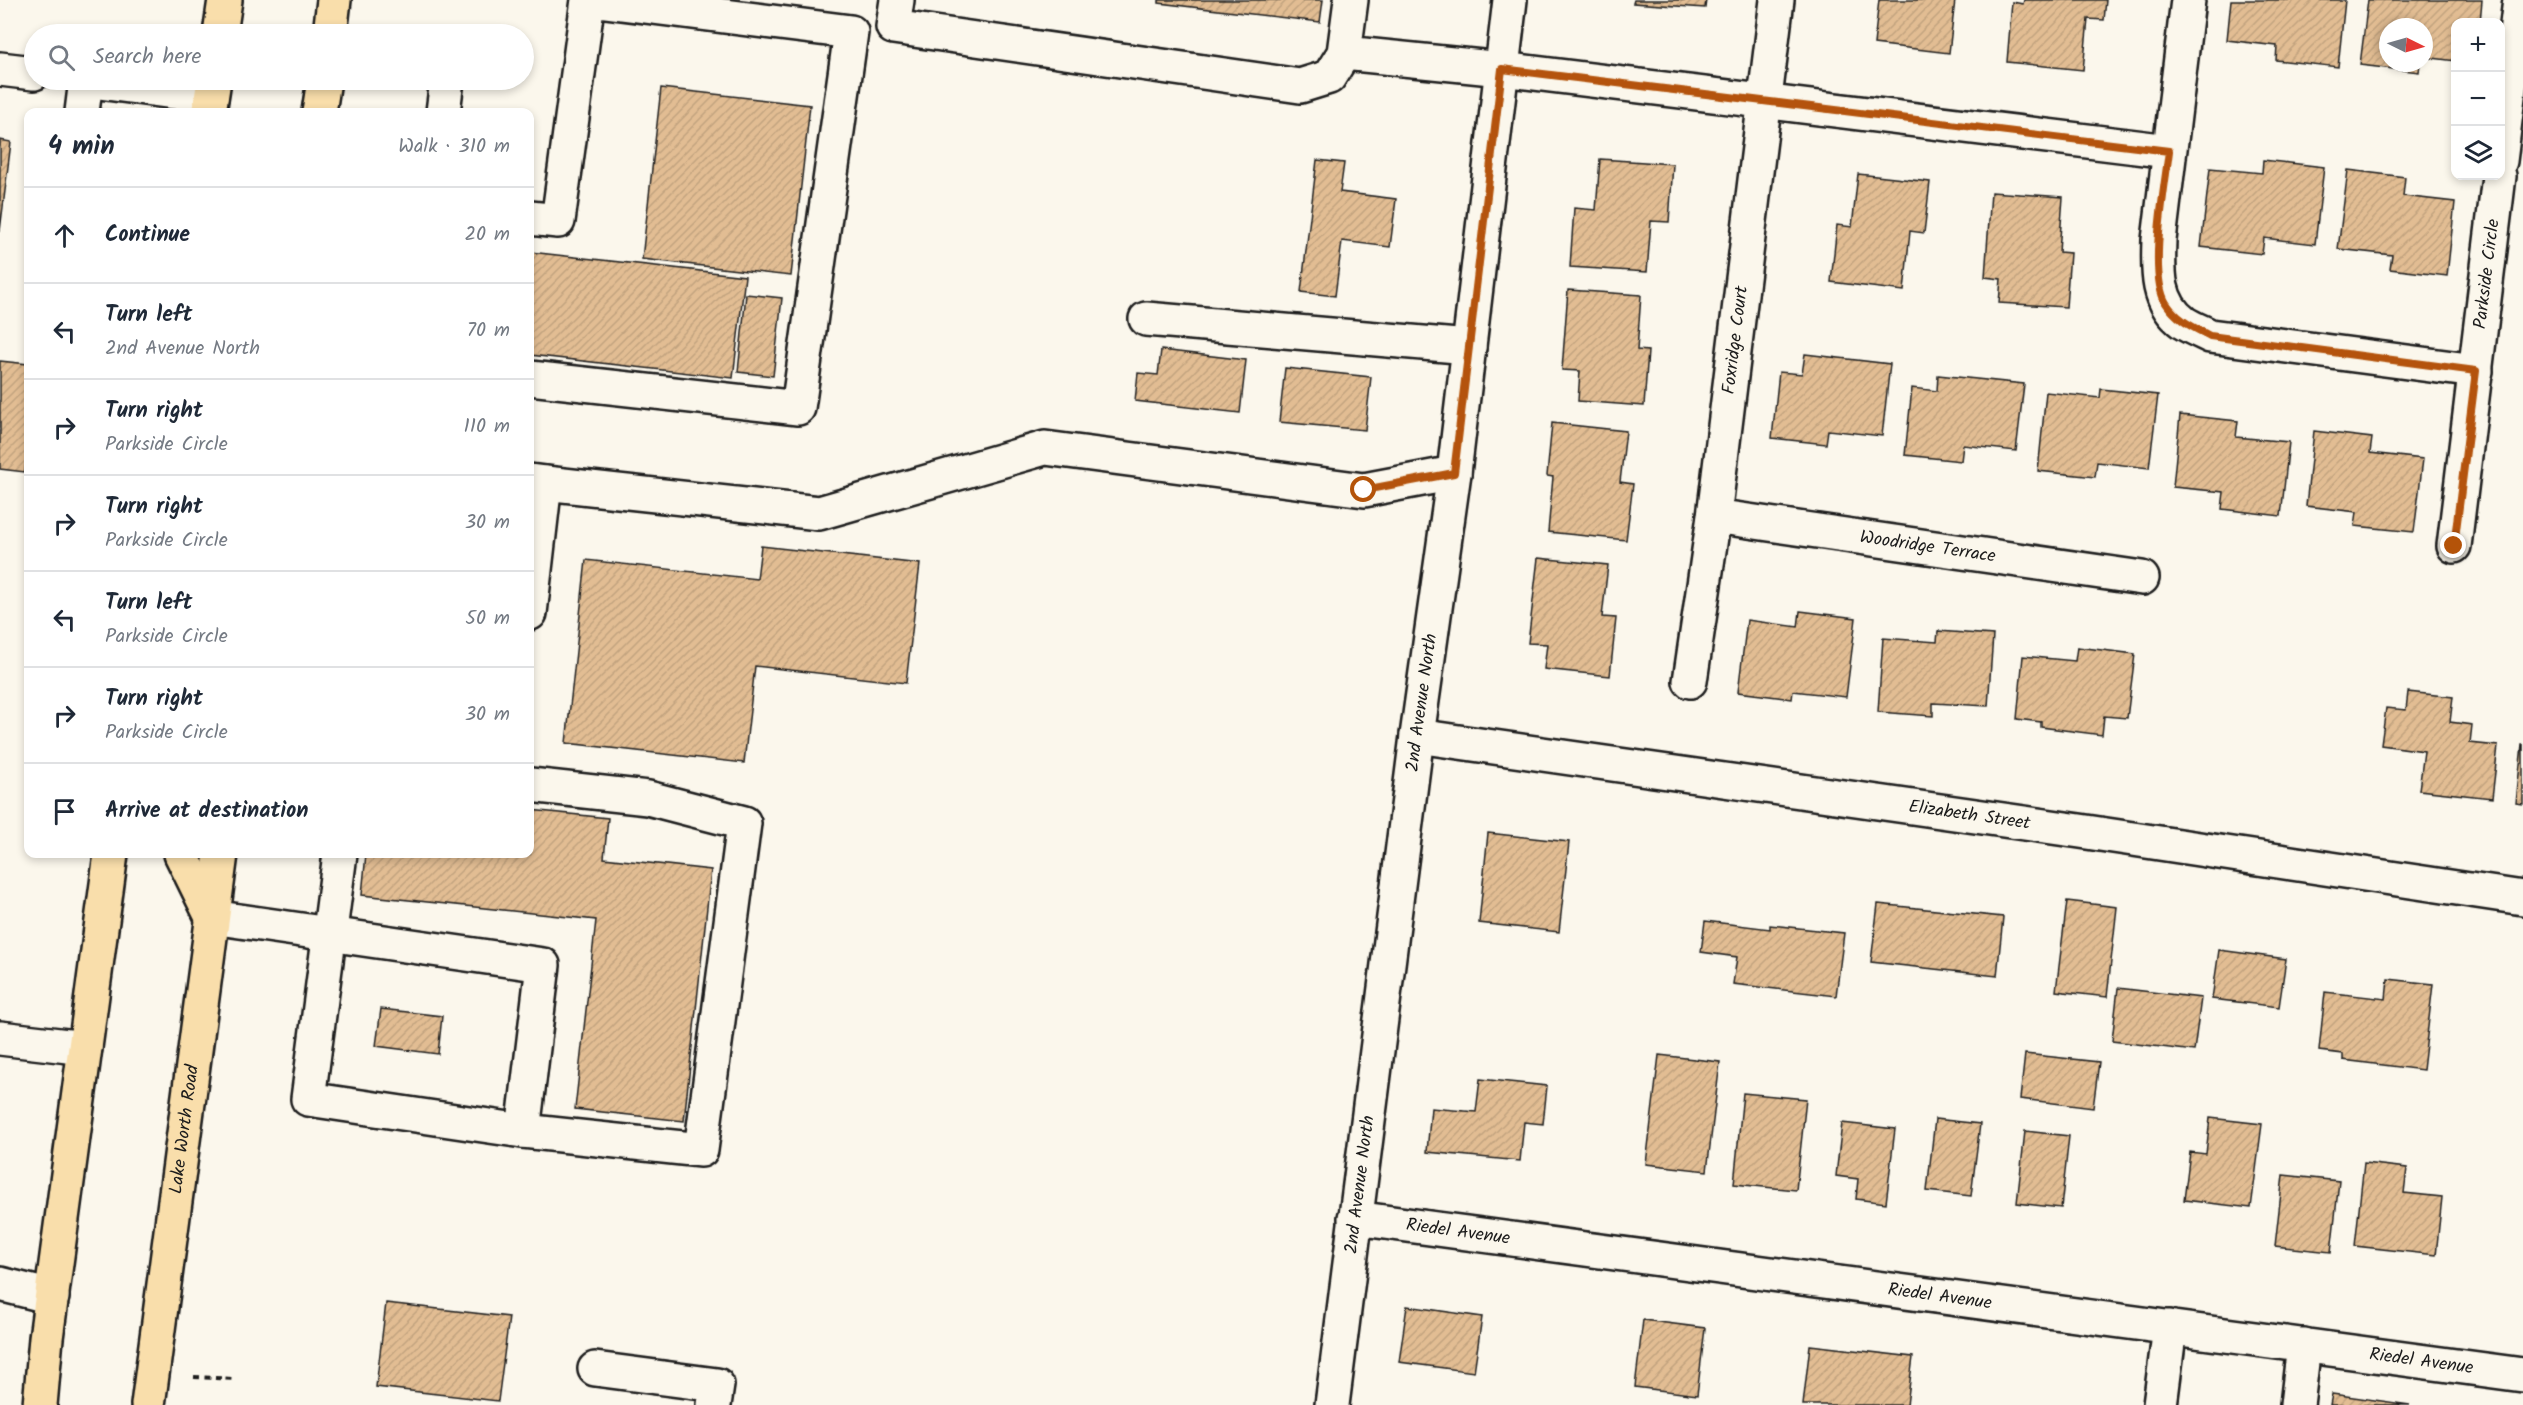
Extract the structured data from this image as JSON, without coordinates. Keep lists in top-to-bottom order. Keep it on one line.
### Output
{"streets":{"main road":["Lake Worth Road"],"street":["Parkside Circle","Foxridge Court","Woodridge Terrace","2nd Avenue North","Elizabeth Street","Riedel Avenue"]},"crossings":[["Foxridge Court","Woodridge Terrace"],["2nd Avenue North","Elizabeth Street"],["2nd Avenue North","Riedel Avenue"]],"north":"right","page":{"map_buttons":["+","−"],"search":"Search here","heading":["4 min","Walk · 310 m"],"list":[["Continue","20 m"],["Turn left","2nd Avenue North","70 m"],["Turn right","Parkside Circle","110 m"],["Turn right","Parkside Circle","30 m"],["Turn left","Parkside Circle","50 m"],["Turn right","Parkside Circle","30 m"],"Arrive at destination"]}}
